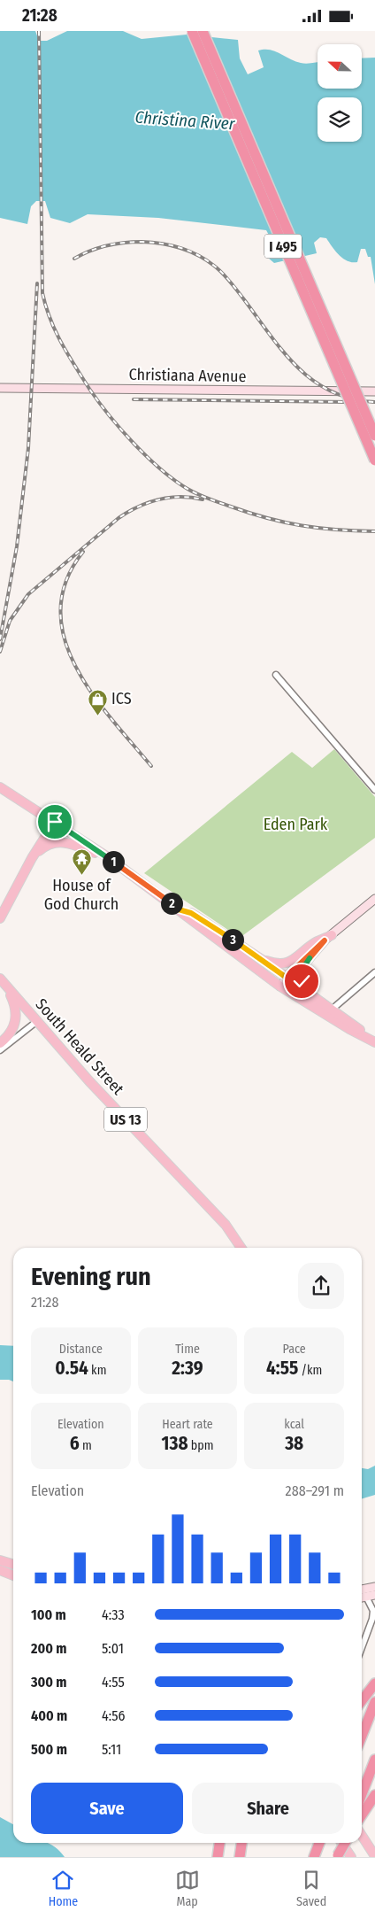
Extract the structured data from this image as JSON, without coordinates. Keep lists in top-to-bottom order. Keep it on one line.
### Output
{"streets":{"highway":["I 495"],"main road":["Christiana Avenue","South Heald Street","US 13"]},"water":["Christina River"],"parks":["Eden Park"],"places":{"shop":["ICS"],"temple":["House of God Church"]},"north":"left","page":{"status":"21:28","pins":["1","2","3"],"heading":["Evening run","21:28"],"stats":[["Distance","0.54 km"],["Time","2:39"],["Pace","4:55 /km"],["Elevation","6 m"],["Heart rate","138 bpm"],["kcal","38"]],"chart":["Elevation","288–291 m"],"list":[{"name":"100 m","note":"4:33"},{"name":"200 m","note":"5:01"},{"name":"300 m","note":"4:55"},{"name":"400 m","note":"4:56"},{"name":"500 m","note":"5:11"}],"buttons":["Save","Share"],"tabs":["Home","Map","Saved"]}}
